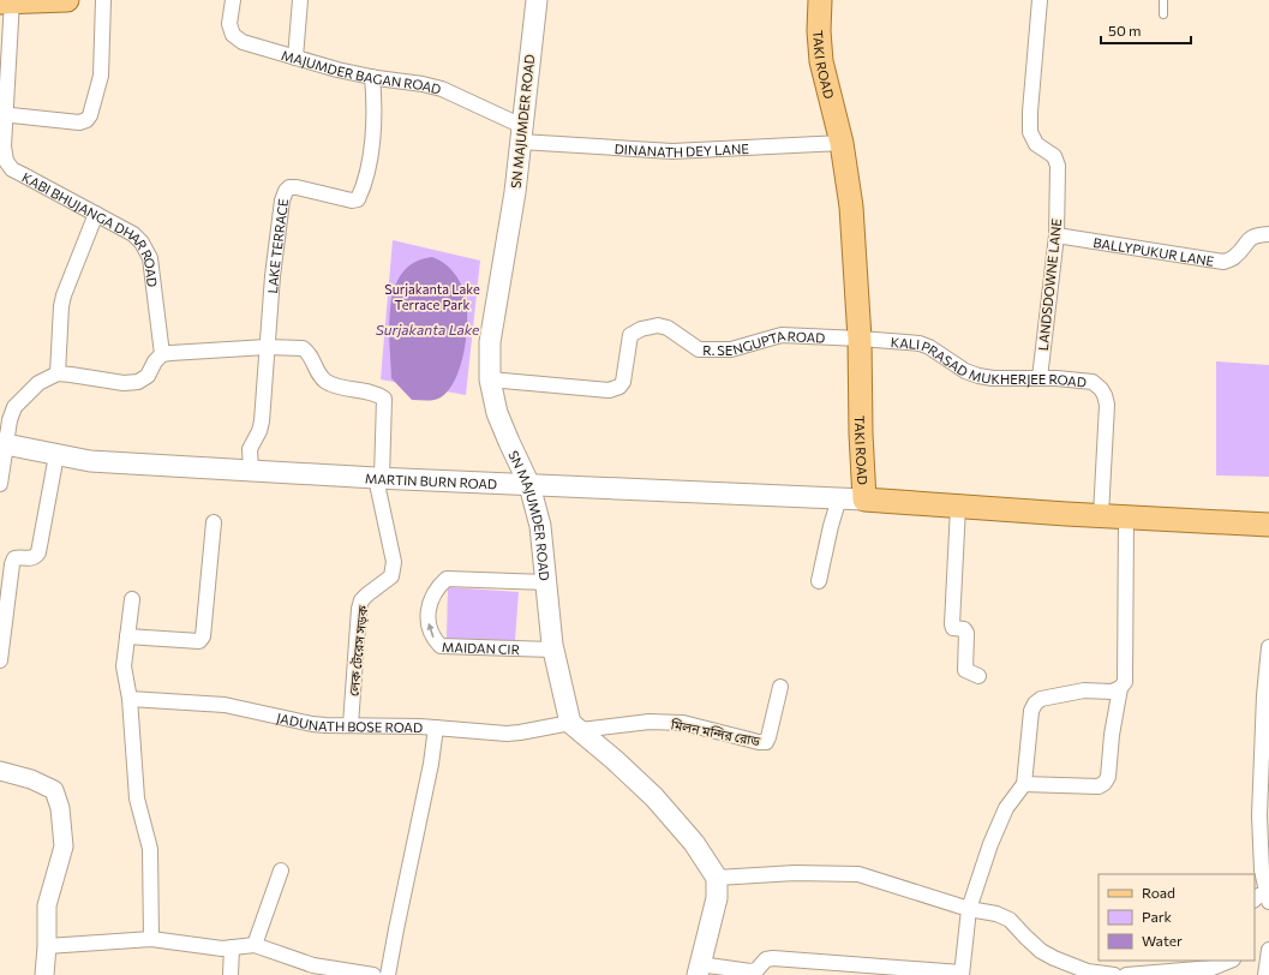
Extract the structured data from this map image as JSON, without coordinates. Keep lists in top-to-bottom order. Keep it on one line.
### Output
{"streets":{"main road":["TAKI ROAD","SN MAJUMDER ROAD","MARTIN BURN ROAD"],"street":["MAJUMDER BAGAN ROAD","DINANATH DEY LANE","KABI BHUJANGA DHAR ROAD","LAKE TERRACE","BALLYPUKUR LANE","LANDSDOWNE LANE","R. SENGUPTA ROAD","KALI PRASAD MUKHERJEE ROAD","MAIDAN CIR","লেক টেরেস সড়ক","JADUNATH BOSE ROAD","মিলন মন্দির রোড"]},"crossings":[["TAKI ROAD","DINANATH DEY LANE"],["TAKI ROAD","R. SENGUPTA ROAD"],["TAKI ROAD","KALI PRASAD MUKHERJEE ROAD"],["TAKI ROAD","MARTIN BURN ROAD"],["MAJUMDER BAGAN ROAD","SN MAJUMDER ROAD"],["MAJUMDER BAGAN ROAD","DINANATH DEY LANE"],["MAJUMDER BAGAN ROAD","LAKE TERRACE"],["SN MAJUMDER ROAD","DINANATH DEY LANE"],["SN MAJUMDER ROAD","R. SENGUPTA ROAD"],["SN MAJUMDER ROAD","MARTIN BURN ROAD"],["SN MAJUMDER ROAD","MAIDAN CIR"],["SN MAJUMDER ROAD","JADUNATH BOSE ROAD"],["SN MAJUMDER ROAD","মিলন মন্দির রোড"],["LAKE TERRACE","MARTIN BURN ROAD"],["BALLYPUKUR LANE","LANDSDOWNE LANE"],["LANDSDOWNE LANE","KALI PRASAD MUKHERJEE ROAD"],["R. SENGUPTA ROAD","KALI PRASAD MUKHERJEE ROAD"],["MARTIN BURN ROAD","লেক টেরেস সড়ক"],["লেক টেরেস সড়ক","JADUNATH BOSE ROAD"],["JADUNATH BOSE ROAD","মিলন মন্দির রোড"]],"water":["Surjakanta Lake"],"parks":["Surjakanta Lake Terrace Park"],"legend":["Road","Park","Water"],"scale_bar":"50 m"}
